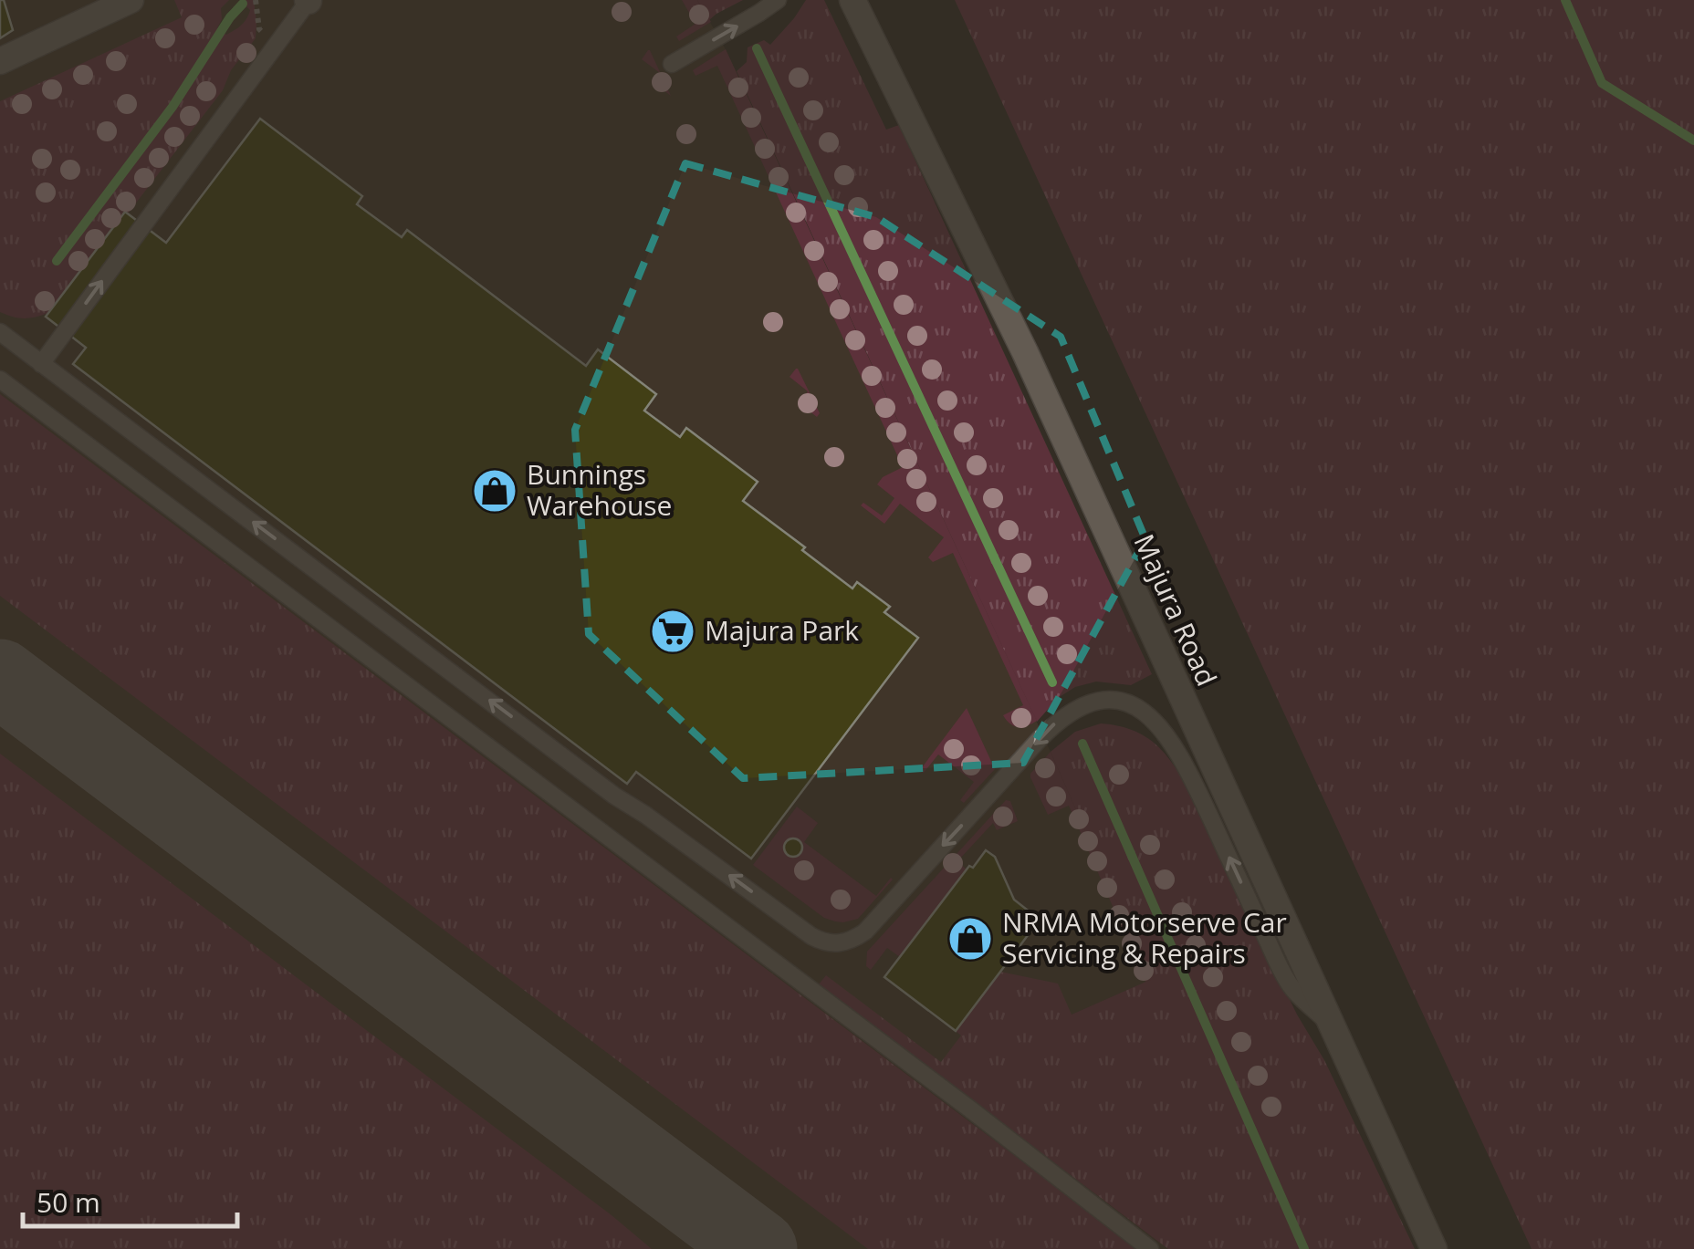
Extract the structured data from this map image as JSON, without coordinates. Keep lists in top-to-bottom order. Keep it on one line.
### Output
{"streets":{"main road":["Majura Road"]},"places":{"shop":["Bunnings Warehouse","NRMA Motorserve Car Servicing & Repairs"],"supermarket":["Majura Park"]},"scale_bar":"50 m"}
